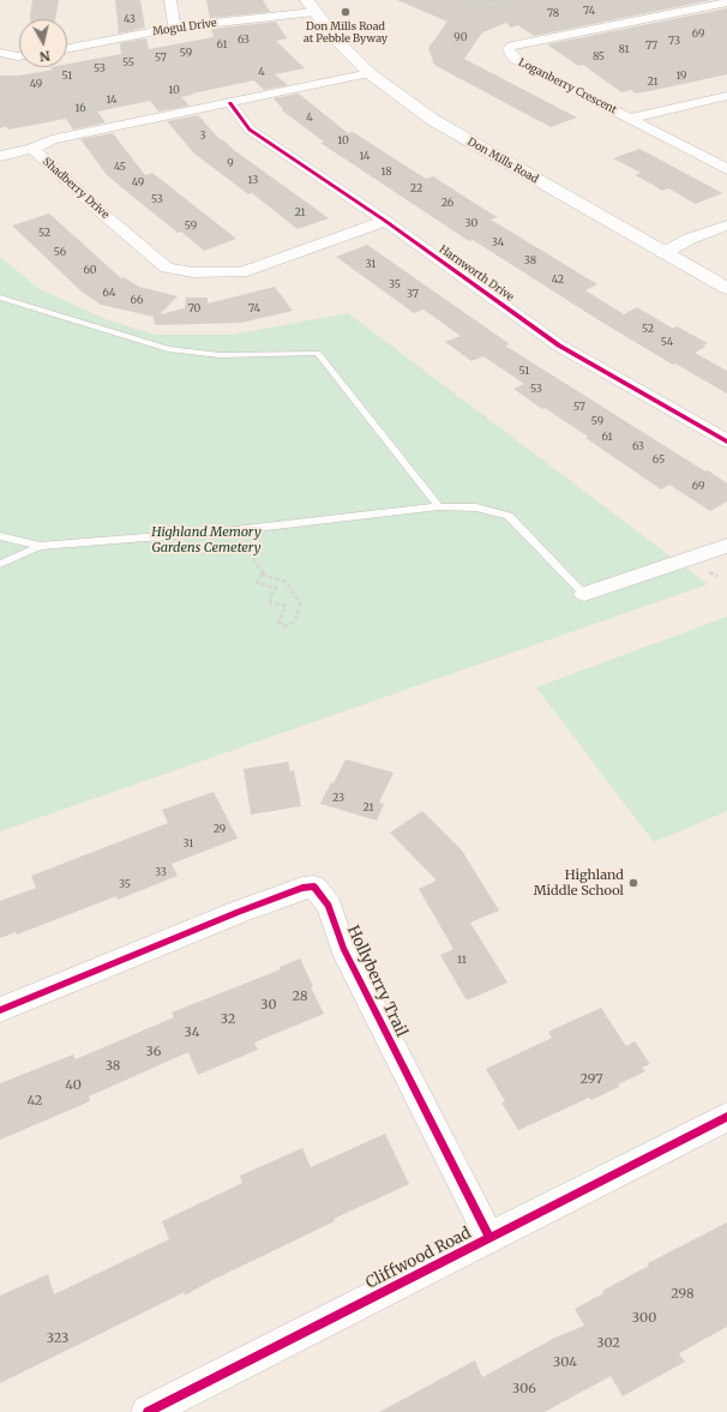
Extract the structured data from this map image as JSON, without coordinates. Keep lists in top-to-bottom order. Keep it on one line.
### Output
{"streets":{"main road":["Don Mills Road"],"street":["Mogul Drive","Loganberry Crescent","Shadberry Drive","Harnworth Drive","Hollyberry Trail","Cliffwood Road"]},"crossings":[["Mogul Drive","Don Mills Road"],["Don Mills Road","Shadberry Drive"],["Shadberry Drive","Harnworth Drive"],["Hollyberry Trail","Cliffwood Road"]],"parks":["Highland Memory Gardens Cemetery"],"places":["Don Mills Road at Pebble Byway","Highland Middle School"],"house_numbers":["74","78","43","69","90","63","73","61","77","81","59","85","57","55","53","4","51","19","21","49","10","14","16","4","3","10","14","9","45","18","13","49","22","53","26","21","30","59","52","34","56","38","31","60","42","35","64","37","66","70","74","52","54","51","53","57","59","61","63","65","69","23","21","29","31","33","35","11","28","30","32","34","36","38","297","40","42","298","300","323","302","304","306"],"north":"bottom"}
